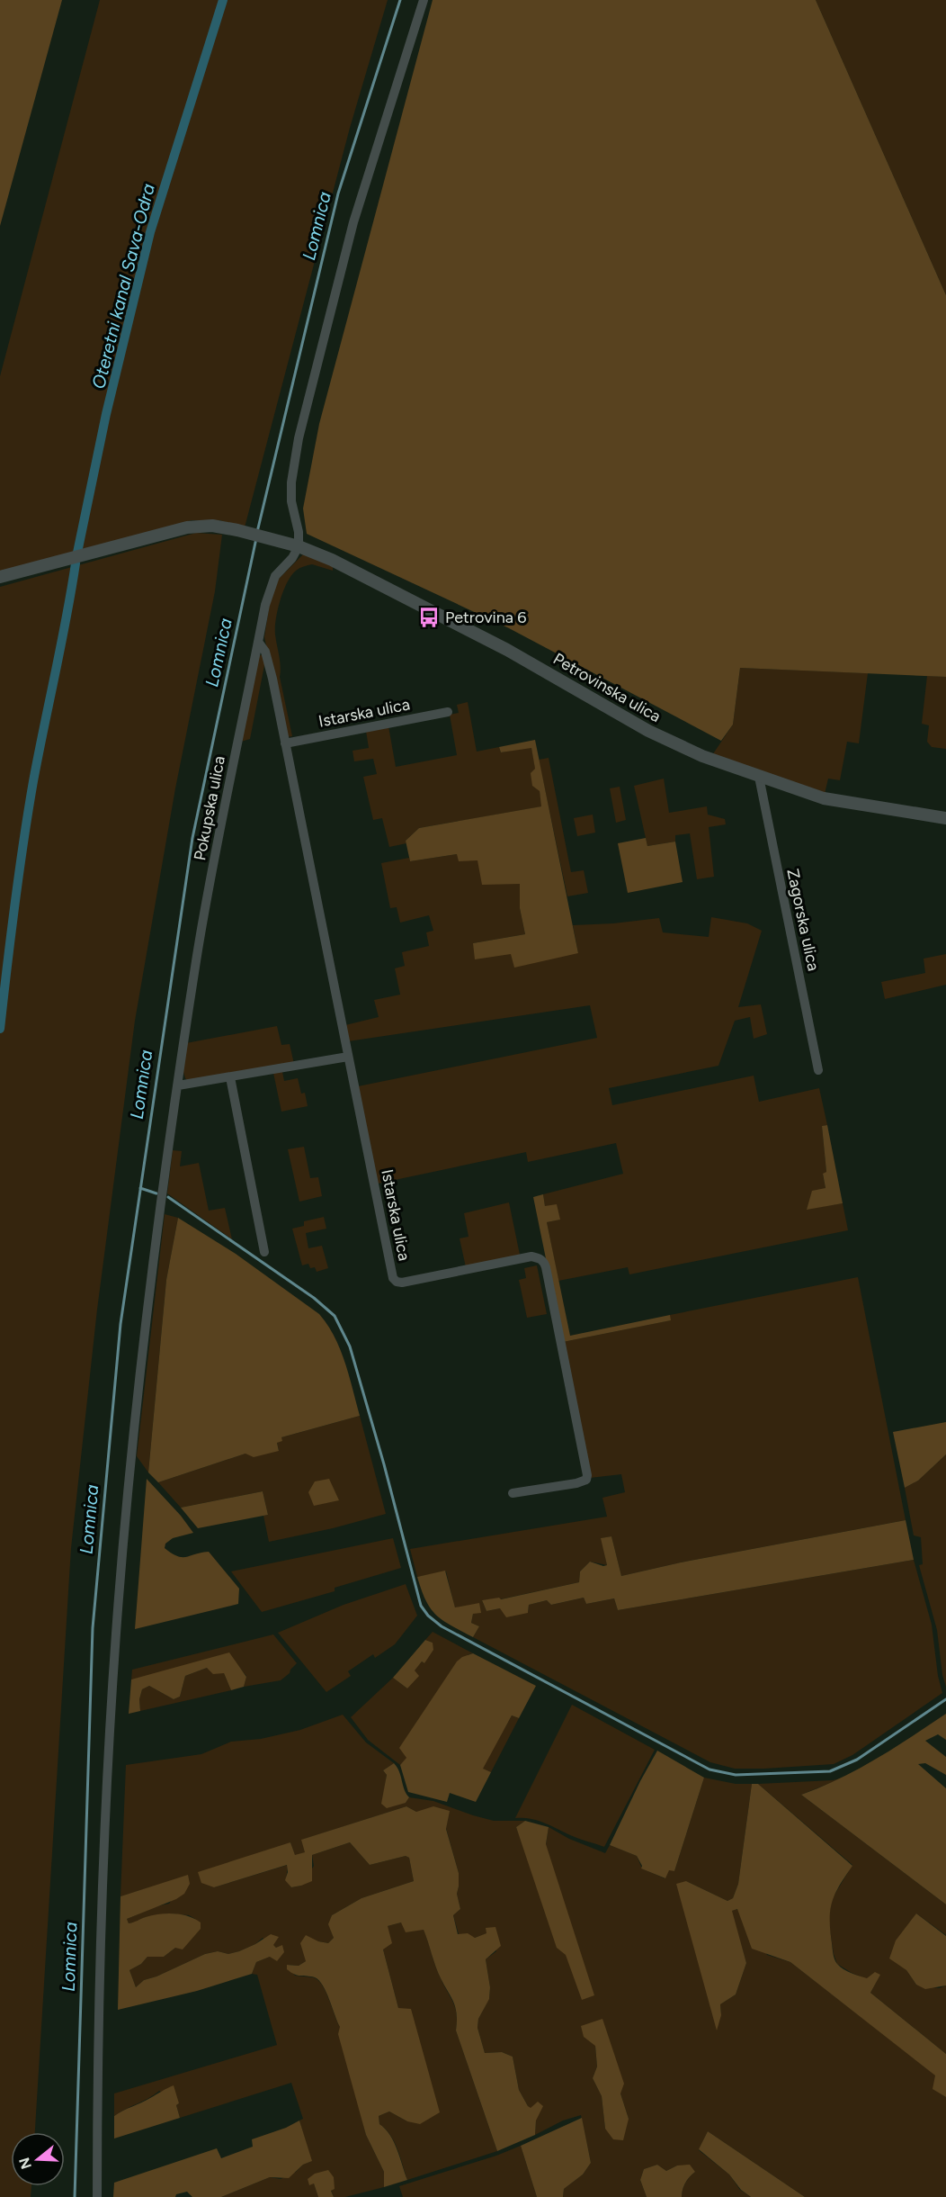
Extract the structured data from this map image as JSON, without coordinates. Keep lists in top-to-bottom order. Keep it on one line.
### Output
{"streets":{"street":["Petrovinska ulica","Istarska ulica","Pokupska ulica","Zagorska ulica"]},"crossings":[["Petrovinska ulica","Pokupska ulica"],["Petrovinska ulica","Zagorska ulica"],["Istarska ulica","Pokupska ulica"]],"water":["Lomnica","Oteretni kanal Sava-Odra"],"places":{"bus stop":["Petrovina 6"]},"north":"left"}
